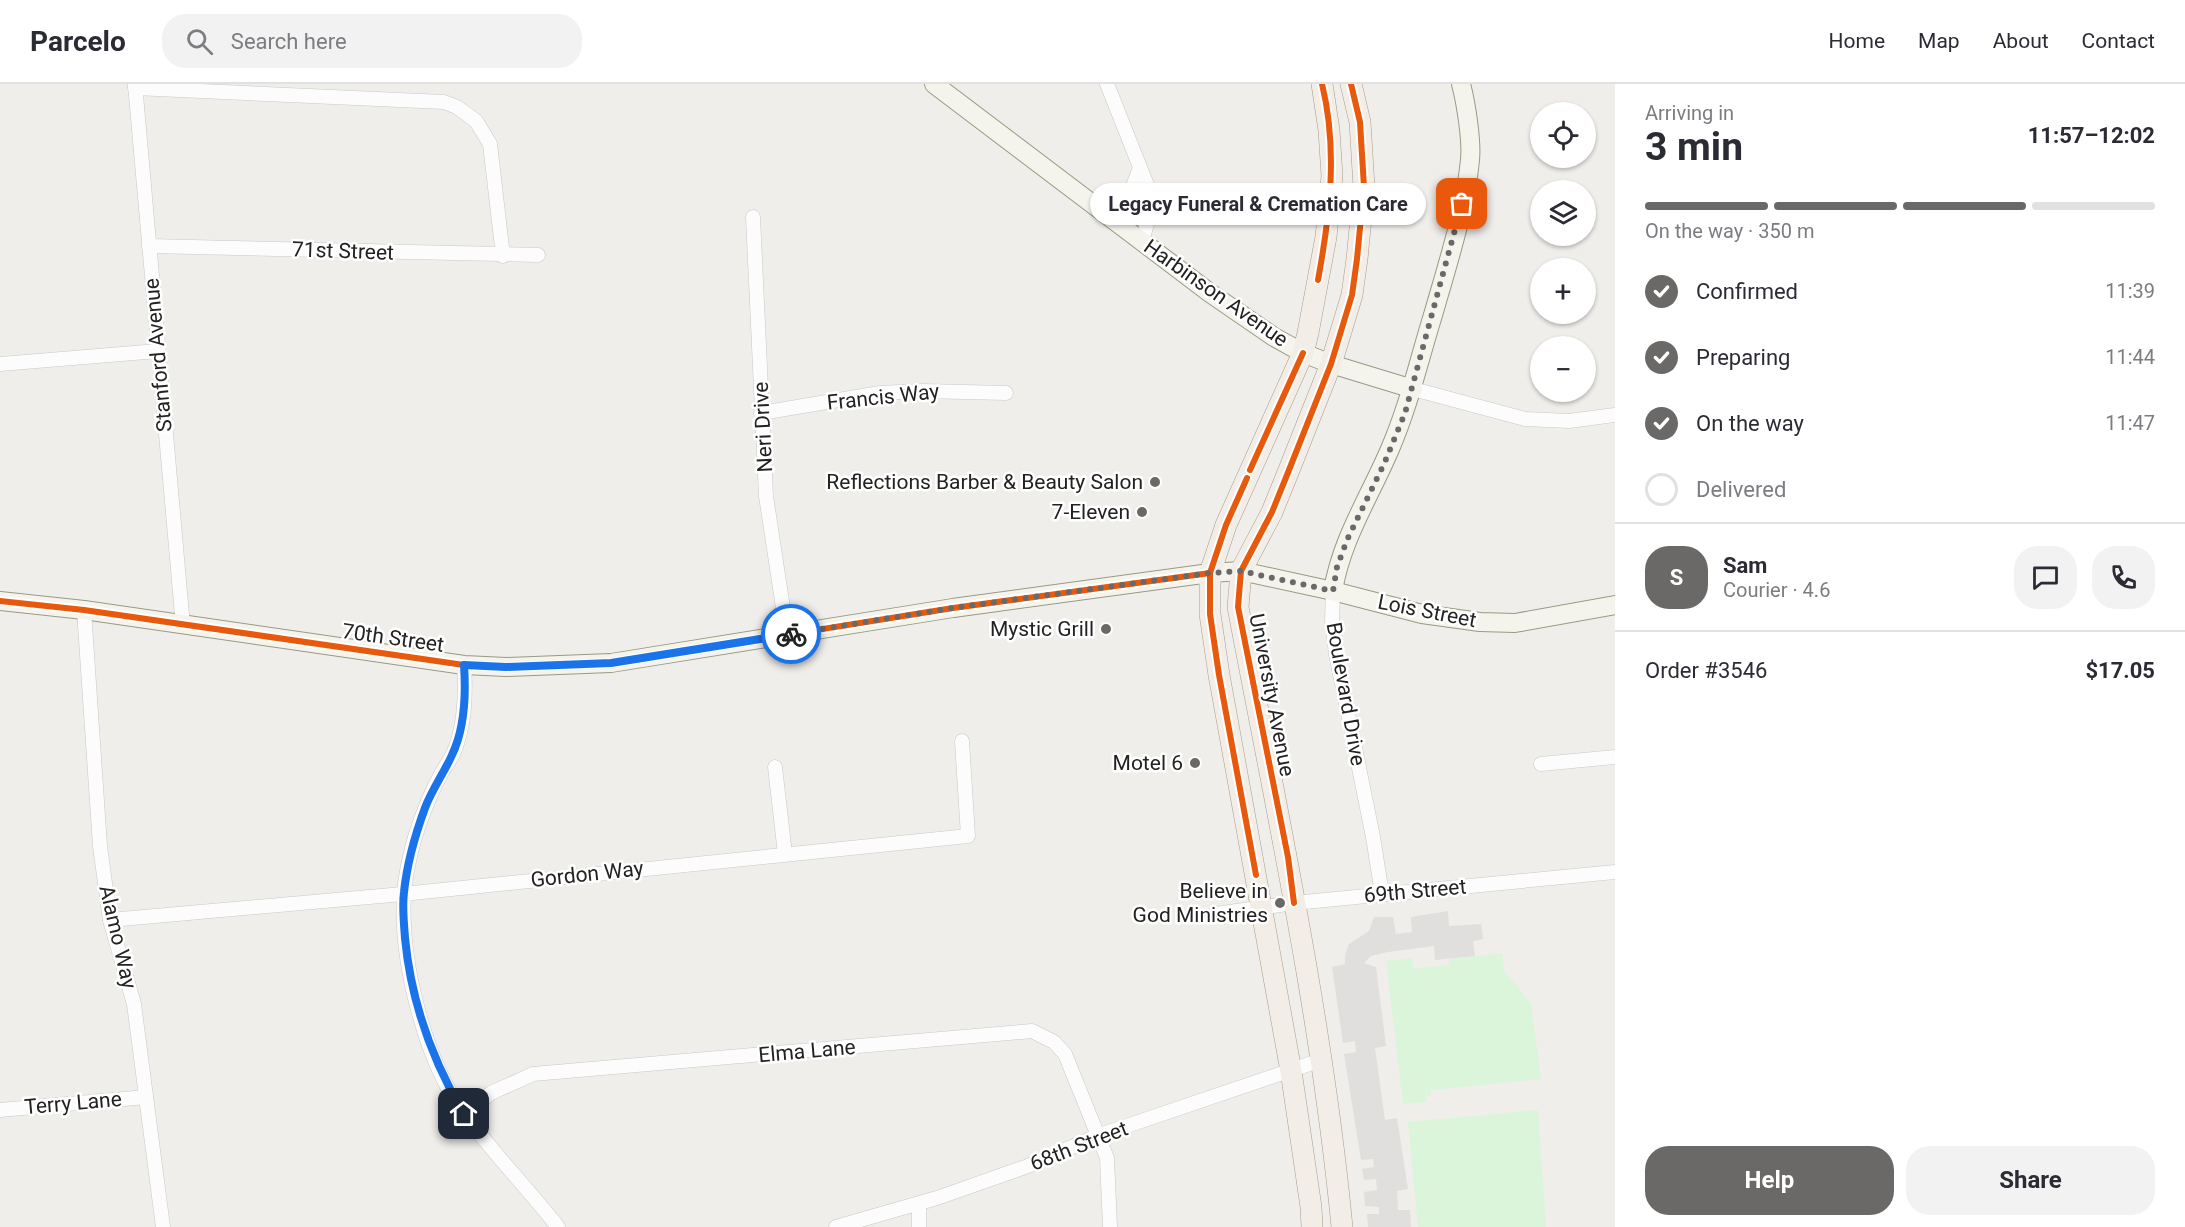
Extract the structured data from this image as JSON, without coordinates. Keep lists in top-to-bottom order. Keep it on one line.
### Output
{"streets":{"main road":["University Avenue"],"street":["71st Street","Harbinson Avenue","Stanford Avenue","Francis Way","Neri Drive","Lois Street","70th Street","Boulevard Drive","Gordon Way","69th Street","Alamo Way","Elma Lane","Terry Lane","68th Street"]},"crossings":[["71st Street","Stanford Avenue"],["Harbinson Avenue","Boulevard Drive"],["Harbinson Avenue","University Avenue"],["Stanford Avenue","70th Street"],["Francis Way","Neri Drive"],["Neri Drive","70th Street"],["Lois Street","70th Street"],["Lois Street","Boulevard Drive"],["Lois Street","University Avenue"],["70th Street","University Avenue"],["70th Street","Alamo Way"],["Boulevard Drive","69th Street"],["University Avenue","69th Street"],["University Avenue","68th Street"],["Gordon Way","Alamo Way"],["Alamo Way","Terry Lane"],["Elma Lane","68th Street"]],"places":["Legacy Funeral & Cremation Care","Reflections Barber & Beauty Salon","7-Eleven","Mystic Grill","Motel 6","Believe in God Ministries"],"page":{"header":"Parcelo","search":"Search here","nav":["Home","Map","About","Contact"],"heading":["3 min","Arriving in","11:57–12:02"],"panel":["Sam","Courier · 4.6","Order #3546","$17.05"],"map_buttons":["+","−"],"bubble":"Legacy Funeral & Cremation Care","bar":"On the way · 350 m","list":[["Confirmed","11:39"],["Preparing","11:44"],["On the way","11:47"],"Delivered"],"round":"S","buttons":["Help","Share"]}}
